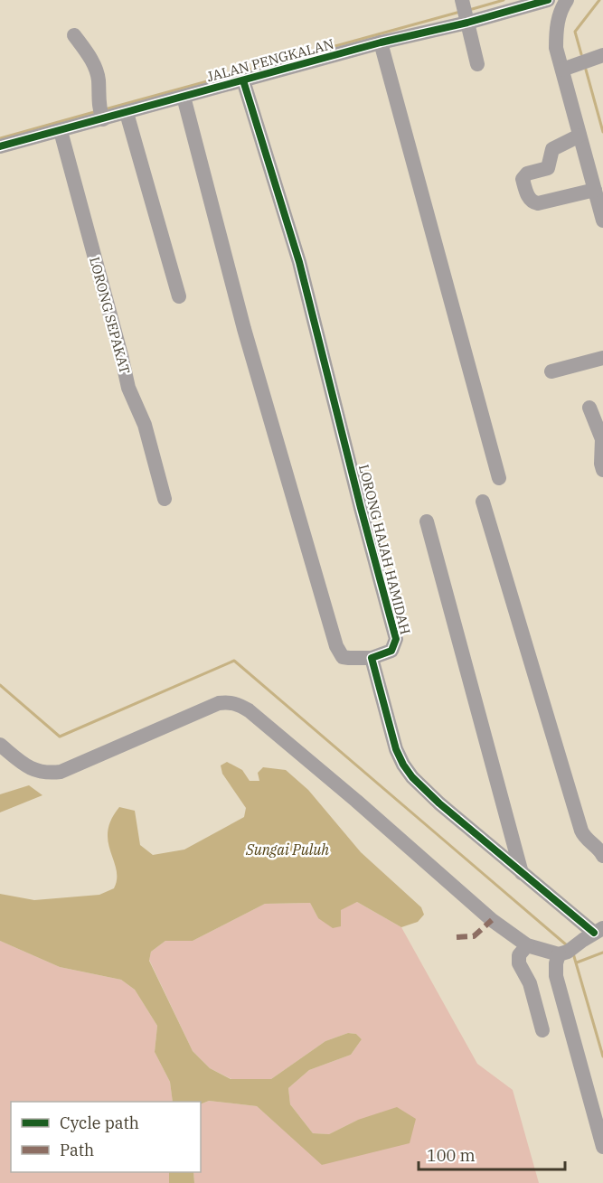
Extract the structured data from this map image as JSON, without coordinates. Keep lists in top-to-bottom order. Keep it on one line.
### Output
{"streets":{"street":["JALAN PENGKALAN","LORONG SEPAKAT","LORONG HAJAH HAMIDAH"]},"crossings":[["JALAN PENGKALAN","LORONG SEPAKAT"],["JALAN PENGKALAN","LORONG HAJAH HAMIDAH"]],"water":["Sungai Puluh"],"legend":["Cycle path","Path"],"scale_bar":"100 m"}
